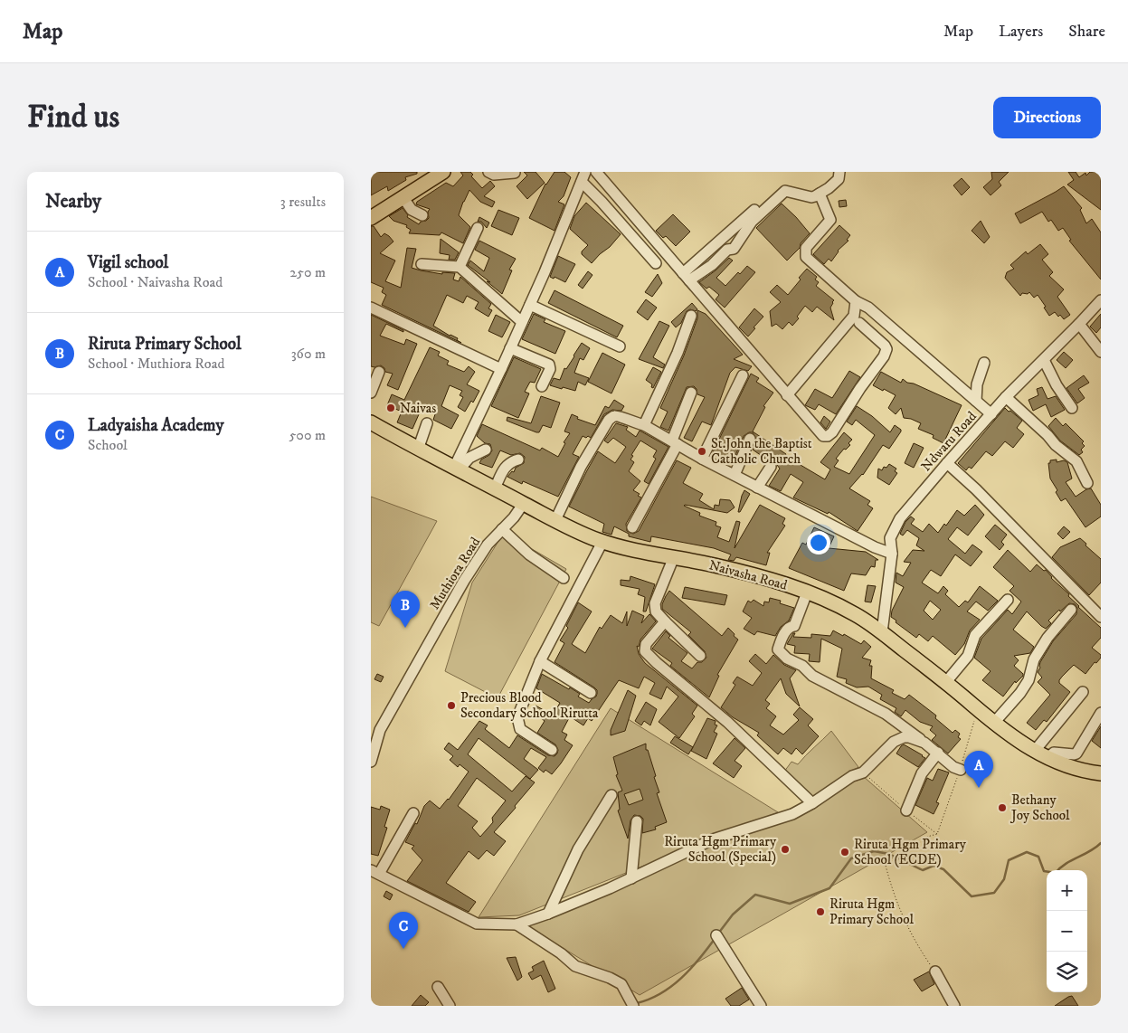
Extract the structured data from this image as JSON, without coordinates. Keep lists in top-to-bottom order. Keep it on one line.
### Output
{"streets":{"main road":["Naivasha Road"],"street":["Ndwaru Road","Muthiora Road"]},"crossings":[["Ndwaru Road","Naivasha Road"],["Muthiora Road","Naivasha Road"]],"places":["Naivas","St.John the Baptist Catholic Church","Precious Blood Secondary School Rirutta","Bethany Joy School","Riruta Hgm Primary School (Special)","Riruta Hgm Primary School (ECDE)","Riruta Hgm Primary School"],"page":{"header":"Map","nav":["Map","Layers","Share"],"buttons":"Directions","title":"Find us","heading":["Nearby","3 results"],"list":[{"mark":"A","name":"Vigil school","note":"School · Naivasha Road","value":"250 m"},{"mark":"B","name":"Riruta Primary School","note":"School · Muthiora Road","value":"360 m"},{"mark":"C","name":"Ladyaisha Academy","note":"School","value":"500 m"}],"pins":["B","A","C"],"map_buttons":["+","−"]}}
